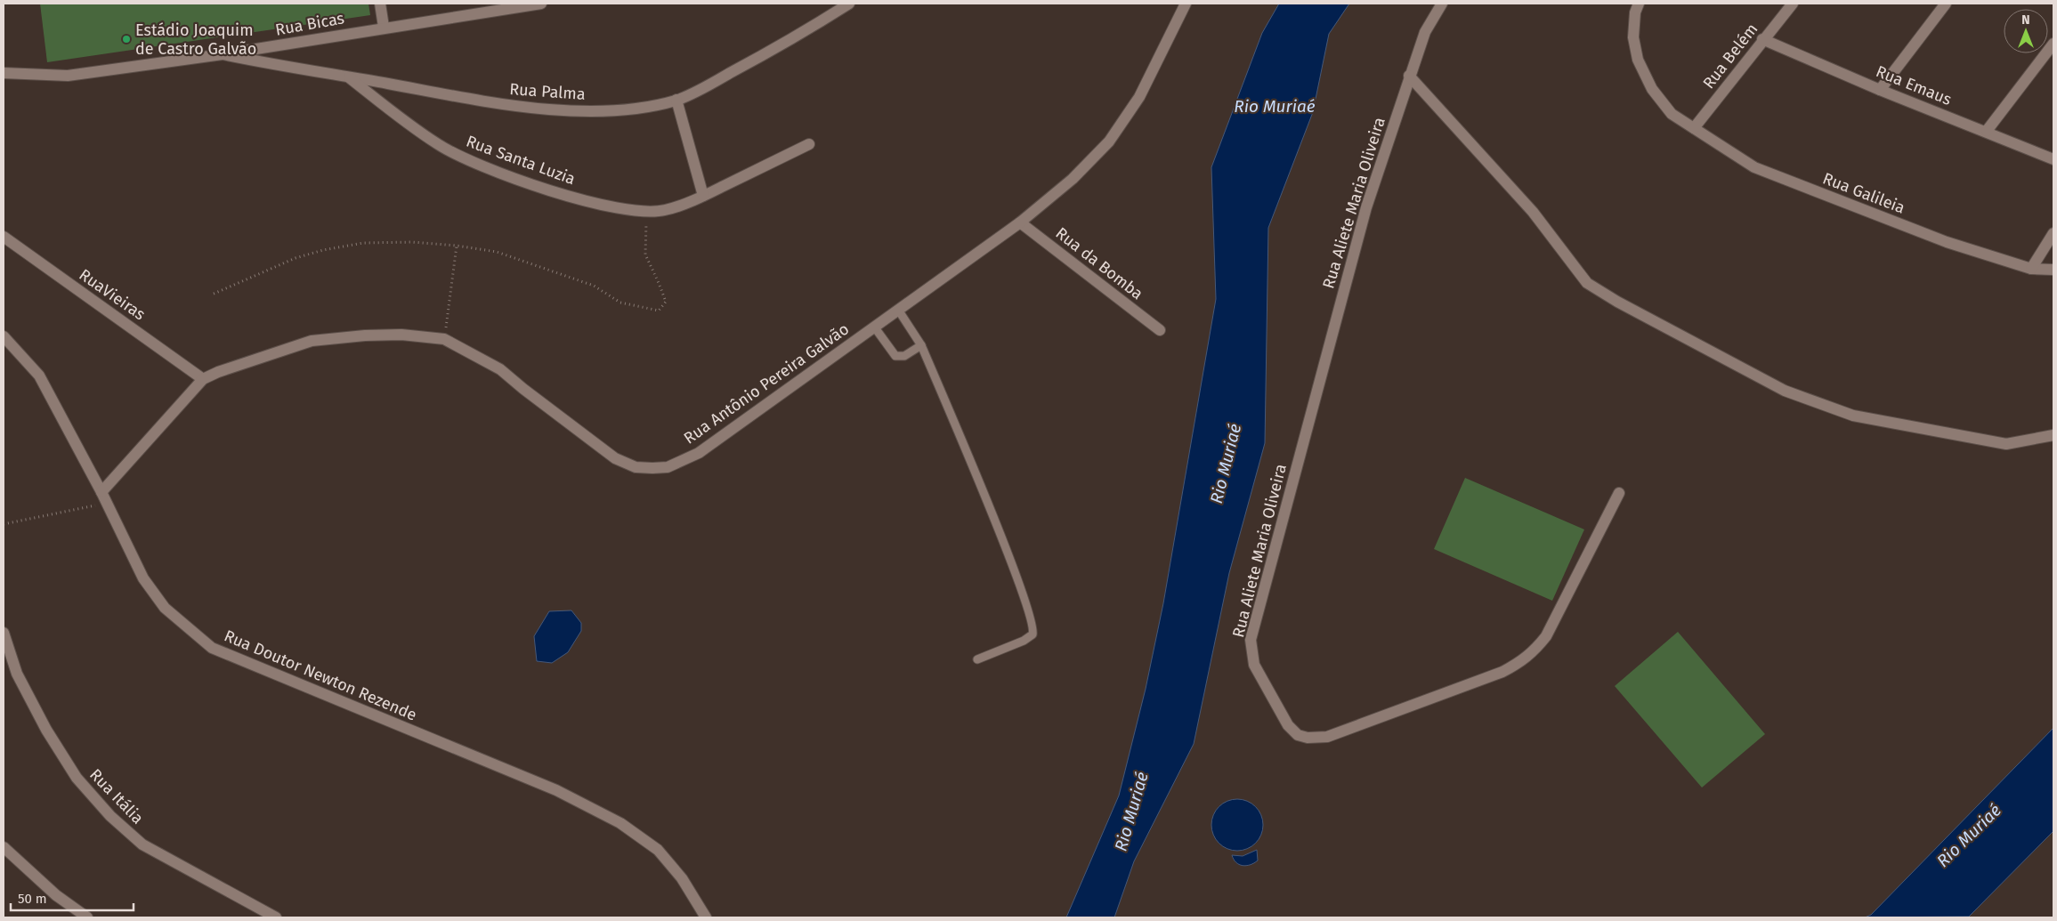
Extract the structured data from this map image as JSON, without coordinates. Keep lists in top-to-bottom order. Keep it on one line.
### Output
{"streets":{"street":["Rua Bicas","Rua Belém","Rua Emaus","Rua Palma","Rua Santa Luzia","Rua Galileia","Rua Aliete Maria Oliveira","Rua da Bomba","RuaVieiras","Rua Antônio Pereira Galvão","Rua Doutor Newton Rezende","Rua Itália"]},"crossings":[["Rua Bicas","Rua Palma"],["Rua Belém","Rua Emaus"],["Rua Belém","Rua Galileia"],["Rua Palma","Rua Santa Luzia"],["Rua da Bomba","Rua Antônio Pereira Galvão"],["RuaVieiras","Rua Antônio Pereira Galvão"],["Rua Antônio Pereira Galvão","Rua Doutor Newton Rezende"]],"water":["Rio Muriaé"],"places":["Estádio Joaquim de Castro Galvão"],"scale_bar":"50 m","north":"top"}
